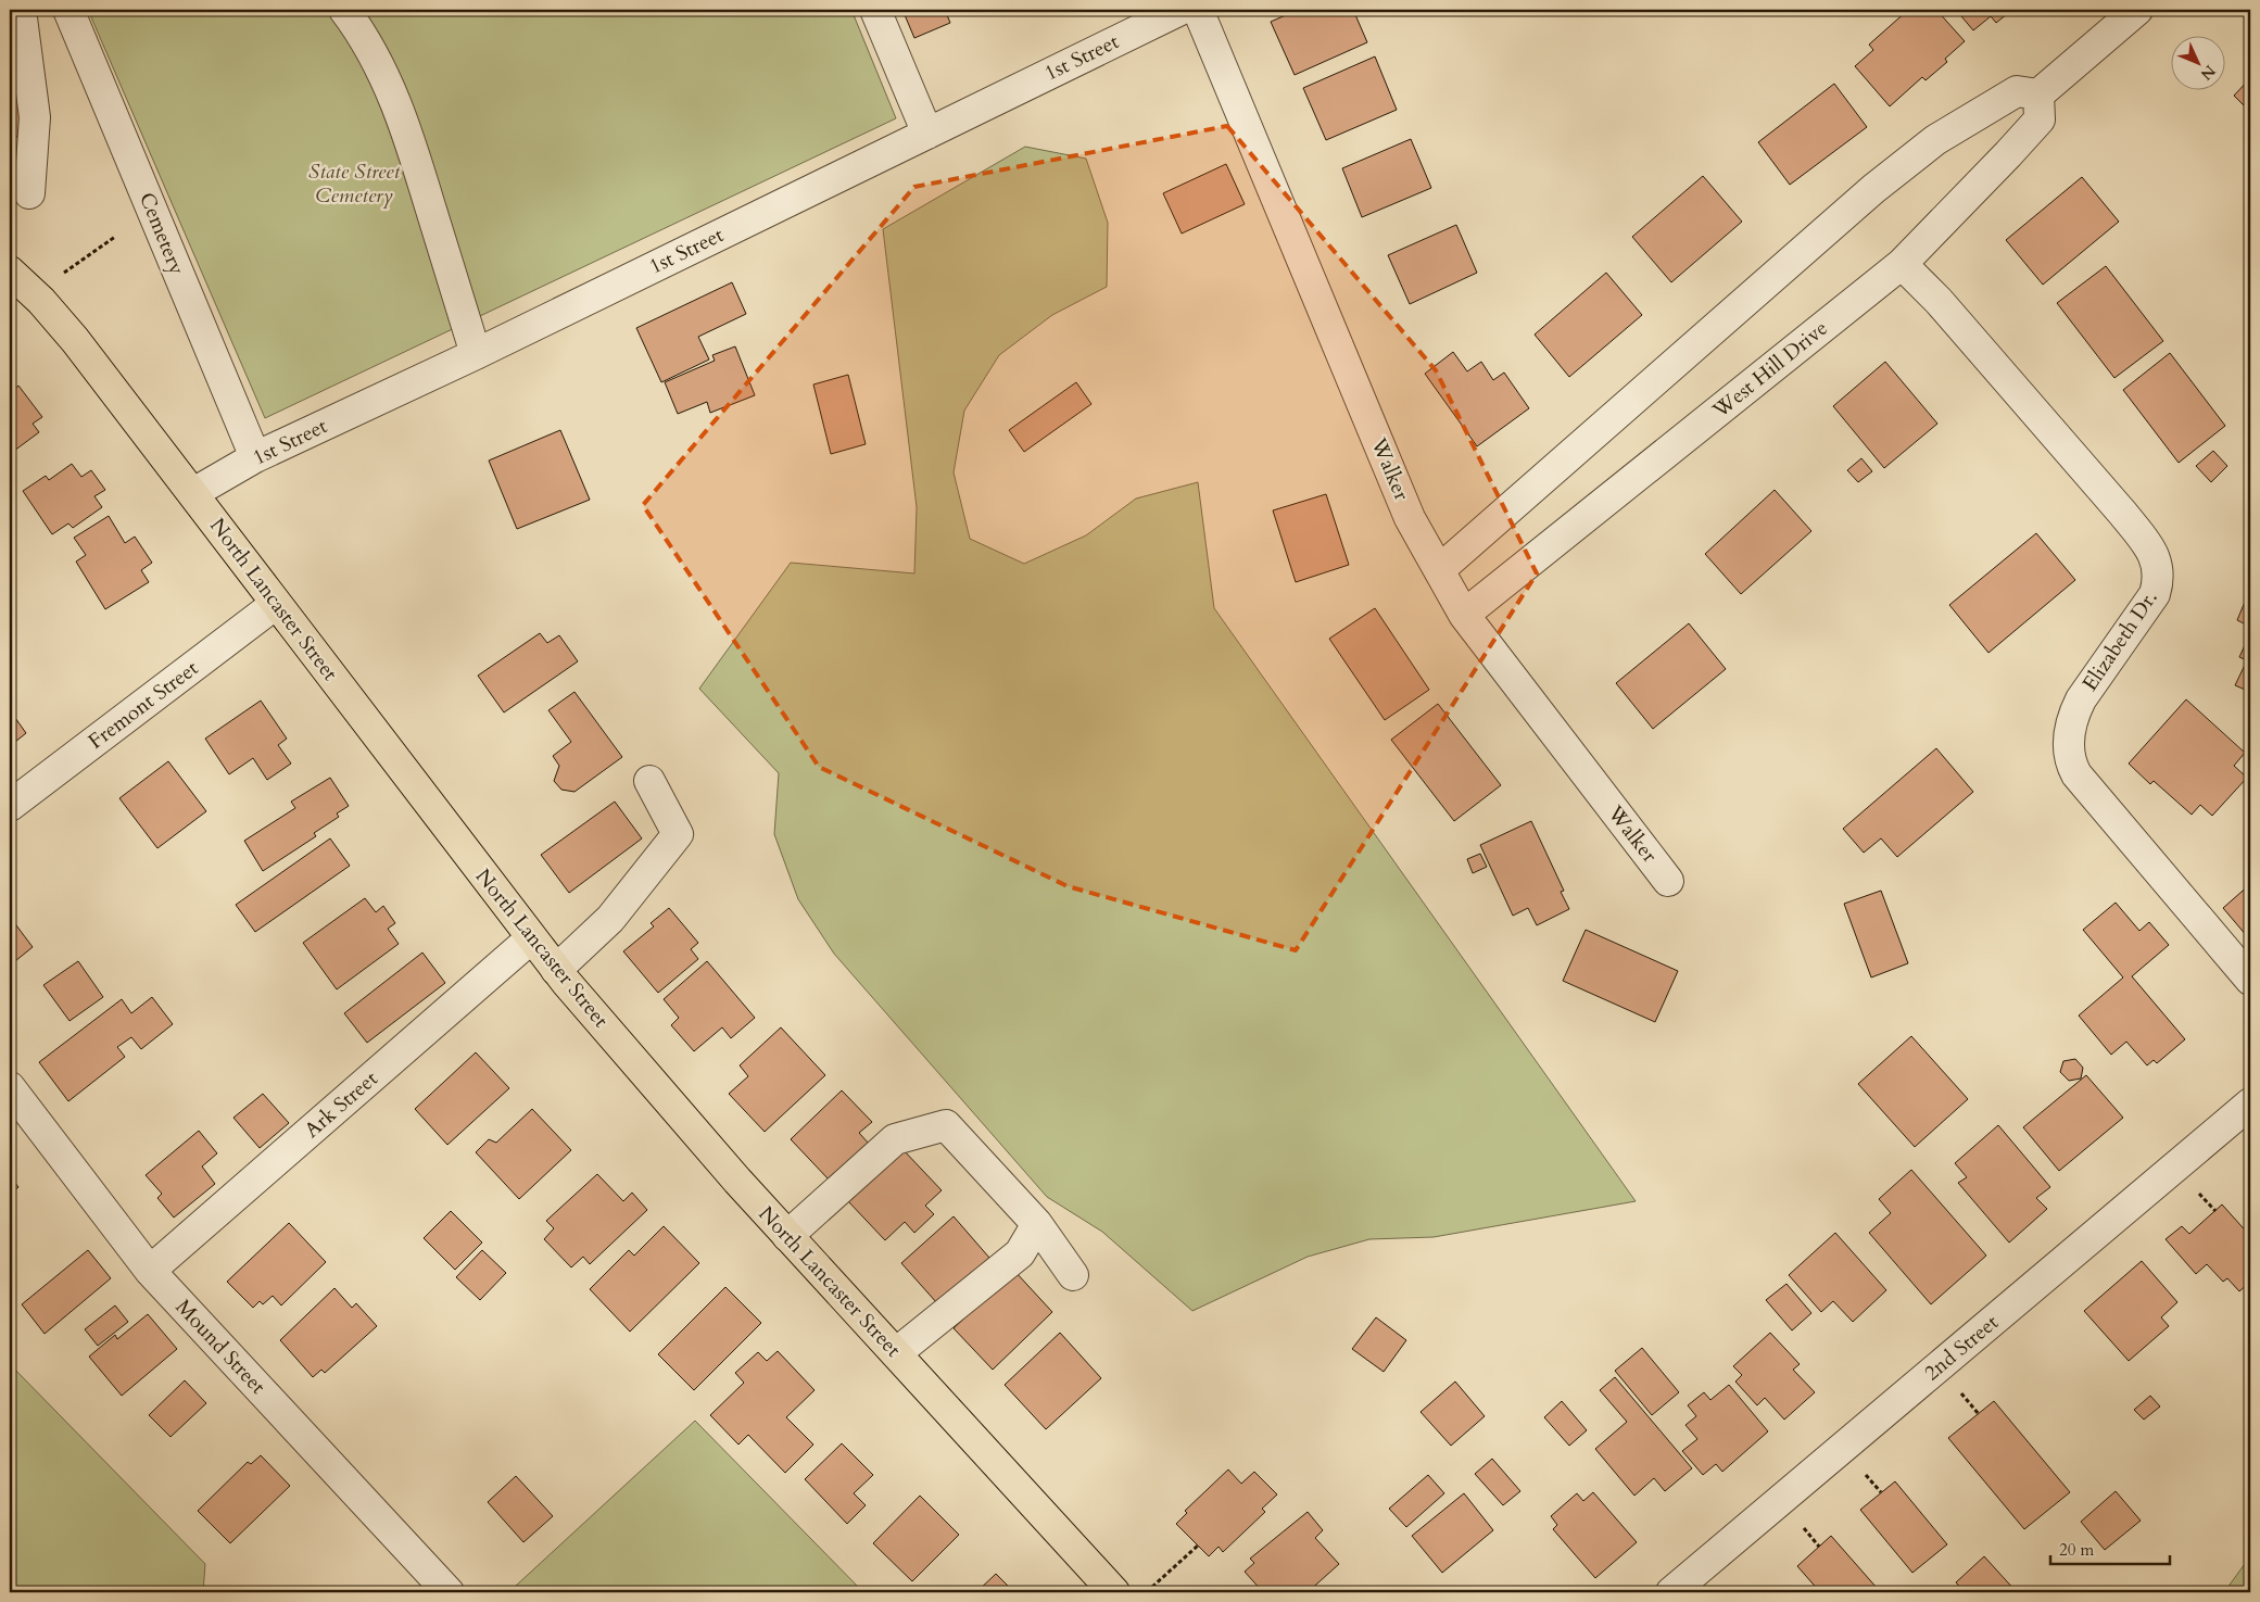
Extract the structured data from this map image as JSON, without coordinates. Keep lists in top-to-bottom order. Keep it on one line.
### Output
{"streets":{"main road":["North Lancaster Street"],"street":["1st Street","Cemetery","West Hill Drive","Walker","Elizabeth Dr.","Fremont Street","Ark Street","Mound Street","2nd Street"]},"crossings":[["1st Street","Cemetery"],["1st Street","North Lancaster Street"],["West Hill Drive","Walker"],["West Hill Drive","Elizabeth Dr."],["North Lancaster Street","Fremont Street"],["North Lancaster Street","Ark Street"],["Ark Street","Mound Street"]],"parks":["State Street Cemetery"],"scale_bar":"20 m","north":"bottom right"}
